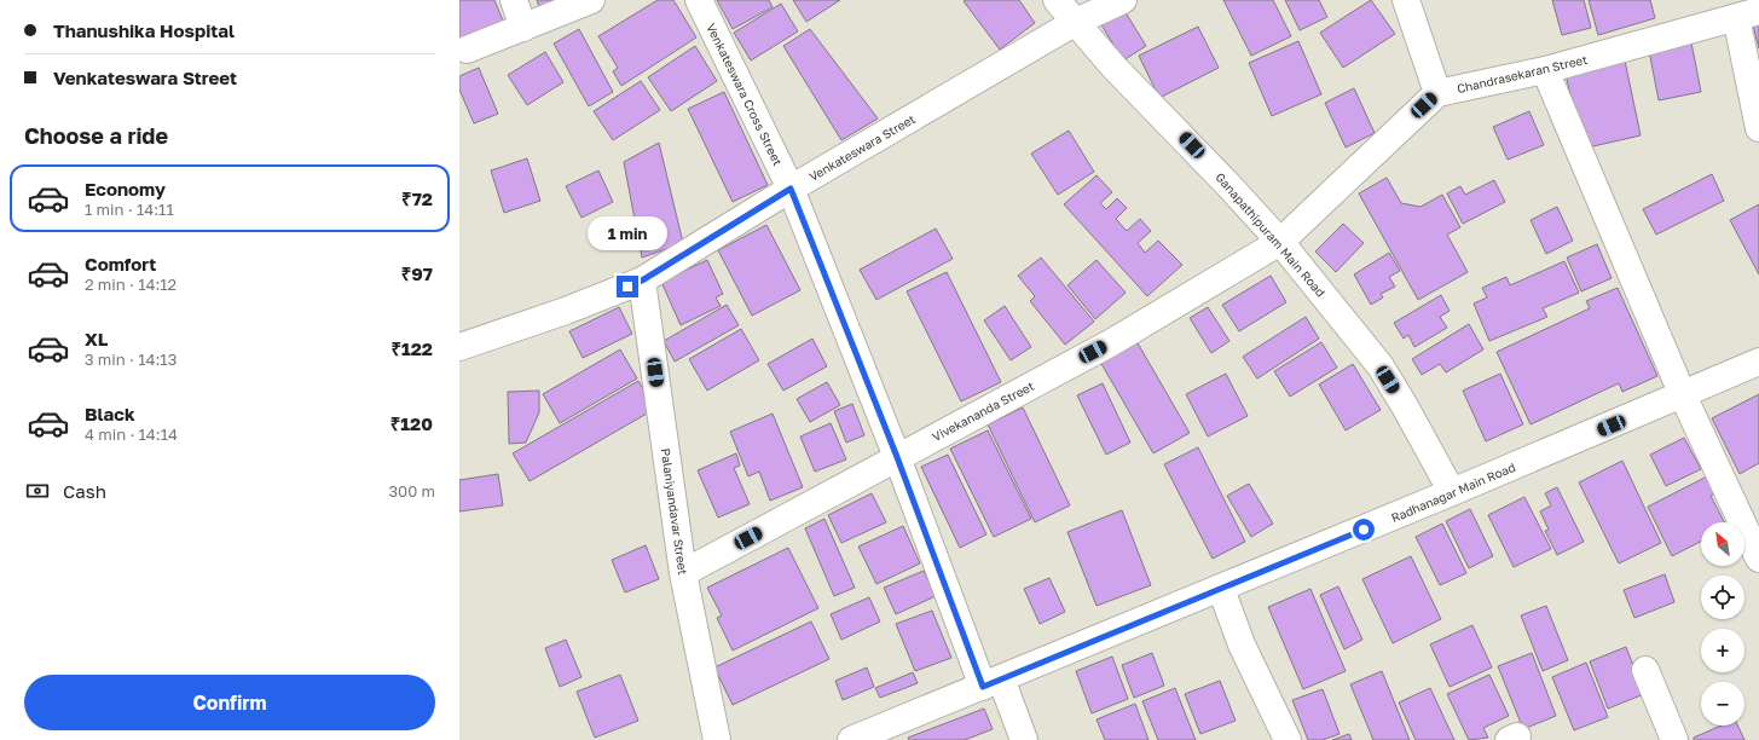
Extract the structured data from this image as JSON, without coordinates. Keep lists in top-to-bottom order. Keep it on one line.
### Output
{"streets":{"street":["Chandrasekaran Street","Venkateswara Cross Street","Venkateswara Street","Ganapathipuram Main Road","Vivekananda Street","Radhanagar Main Road","Palaniyandavar Street"]},"crossings":[["Venkateswara Cross Street","Venkateswara Street"],["Venkateswara Cross Street","Vivekananda Street"],["Venkateswara Cross Street","Radhanagar Main Road"],["Venkateswara Street","Ganapathipuram Main Road"],["Venkateswara Street","Palaniyandavar Street"],["Ganapathipuram Main Road","Vivekananda Street"],["Ganapathipuram Main Road","Radhanagar Main Road"],["Vivekananda Street","Palaniyandavar Street"]],"north":"top left","page":{"banner":["Thanushika Hospital","Venkateswara Street"],"heading":"Choose a ride","list":[{"name":"Economy","note":"1 min · 14:11","value":"₹72"},{"name":"Comfort","note":"2 min · 14:12","value":"₹97"},{"name":"XL","note":"3 min · 14:13","value":"₹122"},{"name":"Black","note":"4 min · 14:14","value":"₹120"}],"bubble":"1 min","pay":["Cash","300 m"],"map_buttons":["+","−"],"buttons":"Confirm"}}
